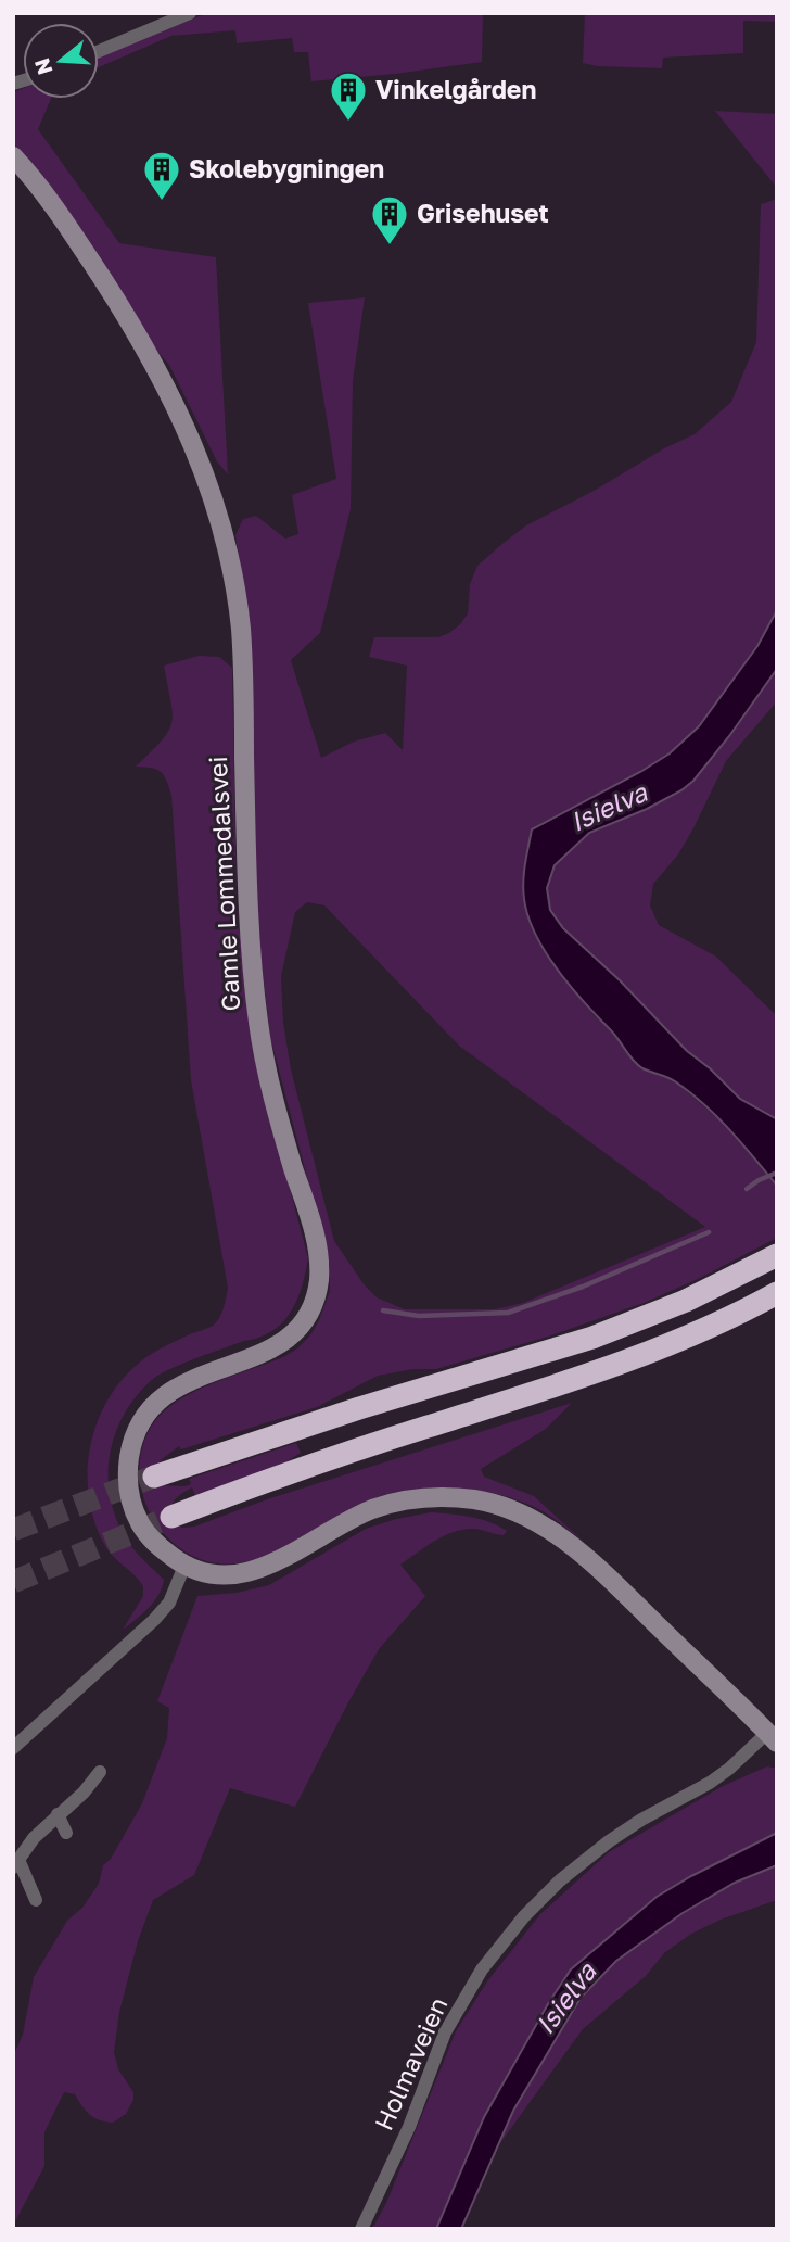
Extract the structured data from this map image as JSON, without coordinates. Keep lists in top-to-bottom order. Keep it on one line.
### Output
{"streets":{"street":["Gamle Lommedalsvei","Holmaveien"]},"crossings":[["Gamle Lommedalsvei","Holmaveien"]],"water":["Isielva"],"places":{"building":["Vinkelgården","Skolebygningen","Grisehuset"]},"north":"left"}
